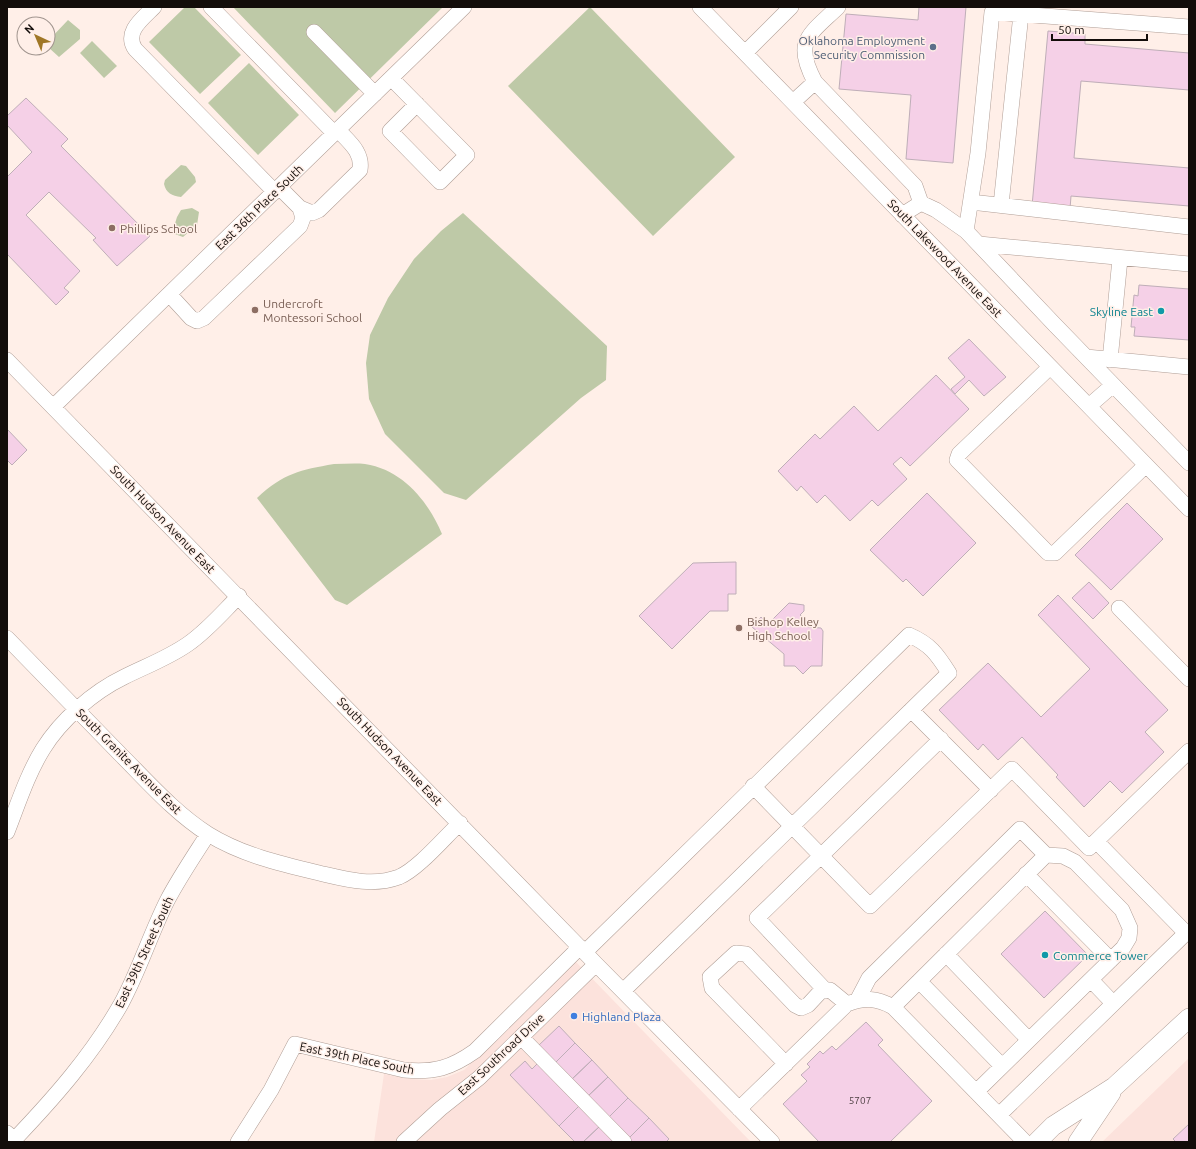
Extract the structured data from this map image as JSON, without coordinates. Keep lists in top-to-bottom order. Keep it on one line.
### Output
{"streets":{"street":["East 36th Place South","South Lakewood Avenue East","South Hudson Avenue East","South Granite Avenue East","East 39th Street South","East Southroad Drive","East 39th Place South"]},"crossings":[["East 36th Place South","South Hudson Avenue East"],["South Hudson Avenue East","South Granite Avenue East"],["South Hudson Avenue East","East Southroad Drive"],["South Hudson Avenue East","East 39th Place South"],["South Granite Avenue East","East 39th Street South"]],"places":["Oklahoma Employment Security Commission","Phillips School","Undercroft Montessori School","Skyline East","Bishop Kelley High School","Commerce Tower","Highland Plaza"],"house_numbers":["5707"],"scale_bar":"50 m","north":"top left"}
